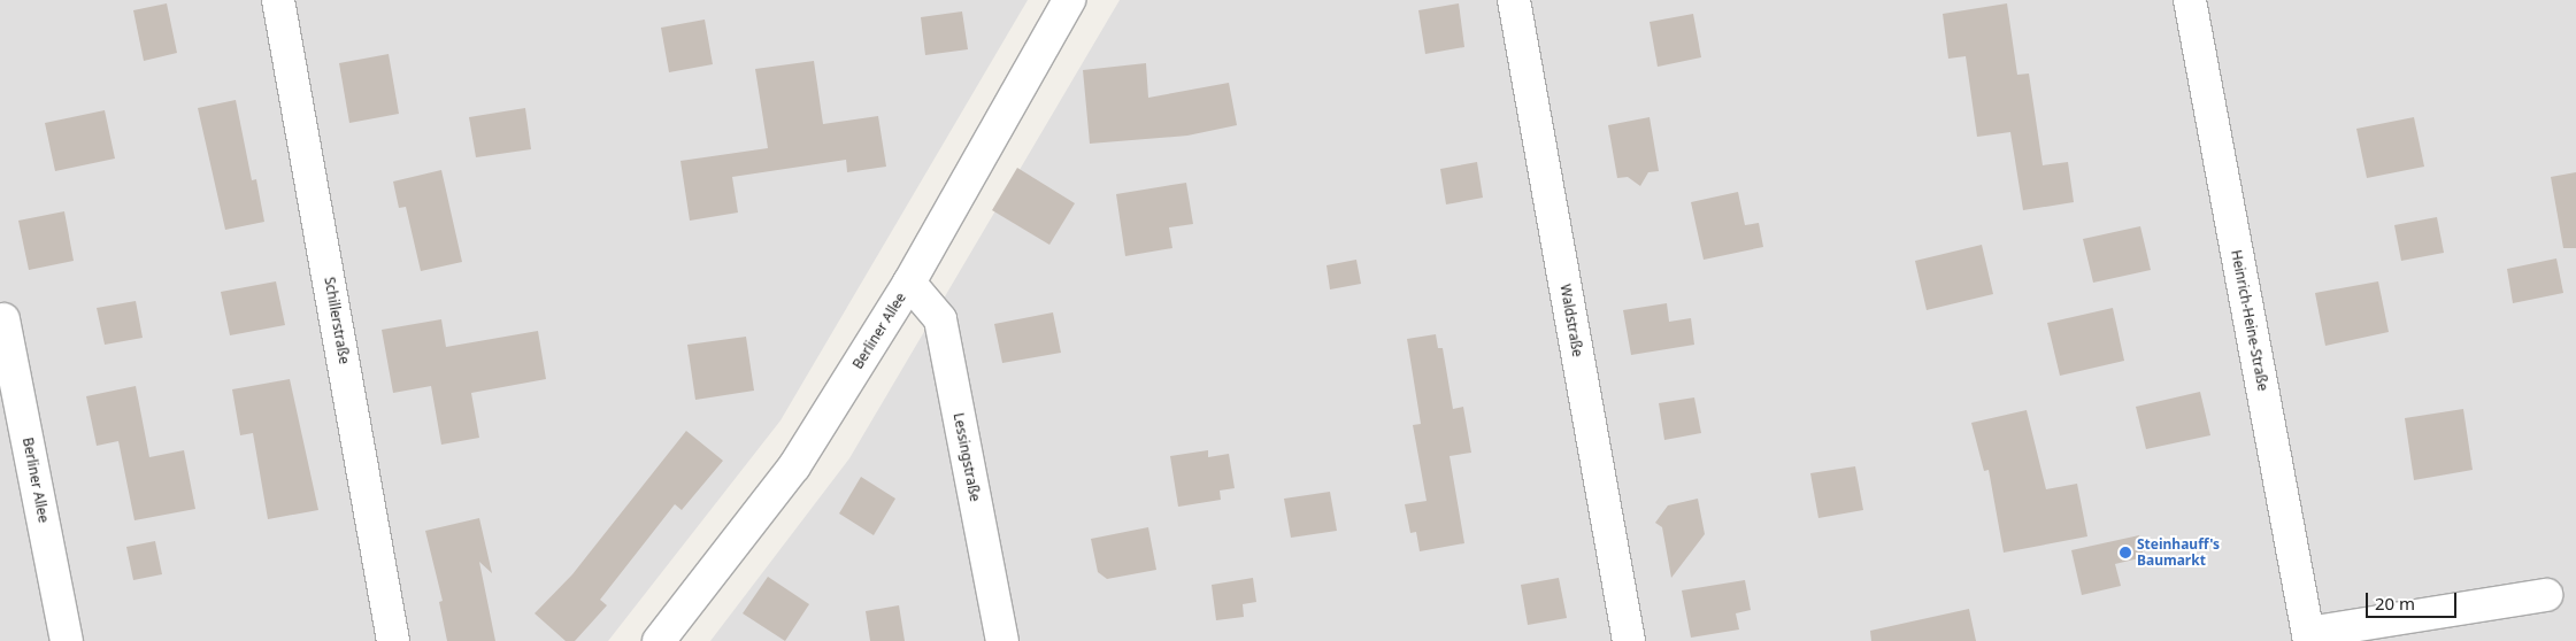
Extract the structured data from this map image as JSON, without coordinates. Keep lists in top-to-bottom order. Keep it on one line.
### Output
{"streets":{"street":["Schillerstraße","Waldstraße","Heinrich-Heine-Straße","Berliner Allee","Lessingstraße"]},"crossings":[["Berliner Allee","Lessingstraße"]],"places":["Steinhauff's Baumarkt"],"scale_bar":"20 m"}
